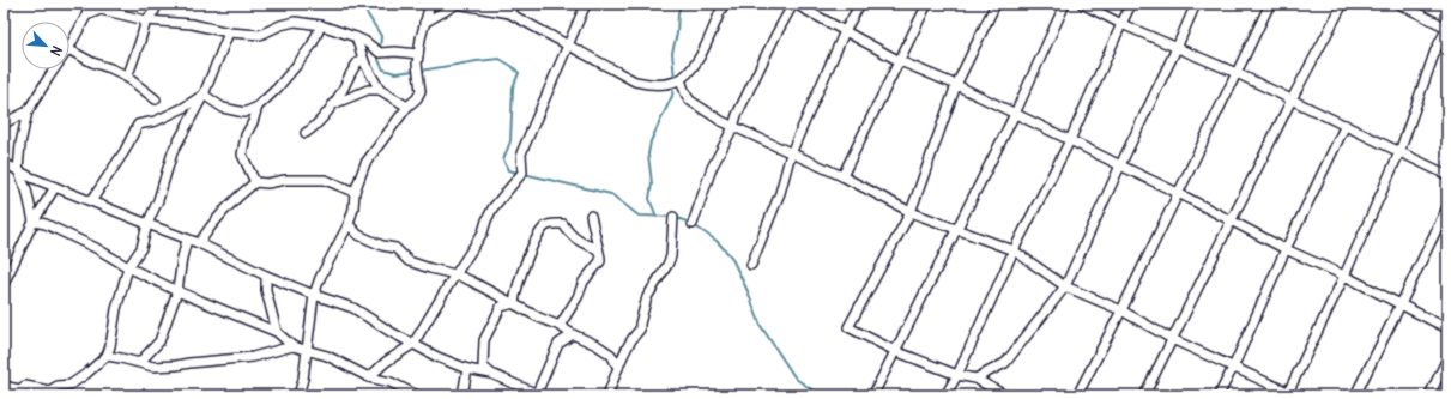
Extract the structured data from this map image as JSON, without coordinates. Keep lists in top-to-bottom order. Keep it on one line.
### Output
{"north":"bottom right"}
